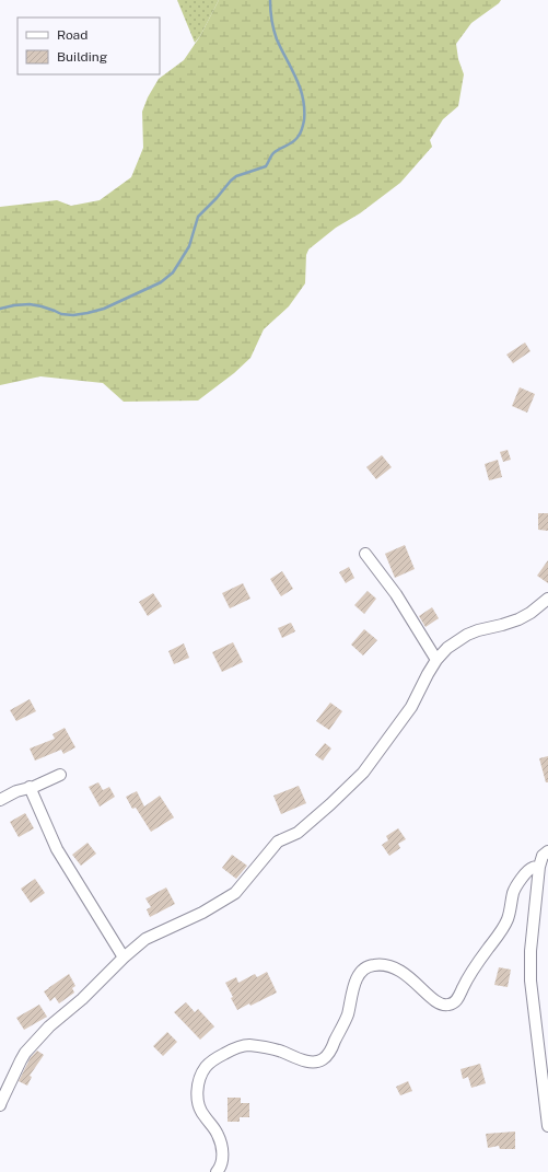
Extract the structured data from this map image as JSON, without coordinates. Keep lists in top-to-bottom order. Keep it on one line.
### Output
{"legend":["Road","Building"]}
